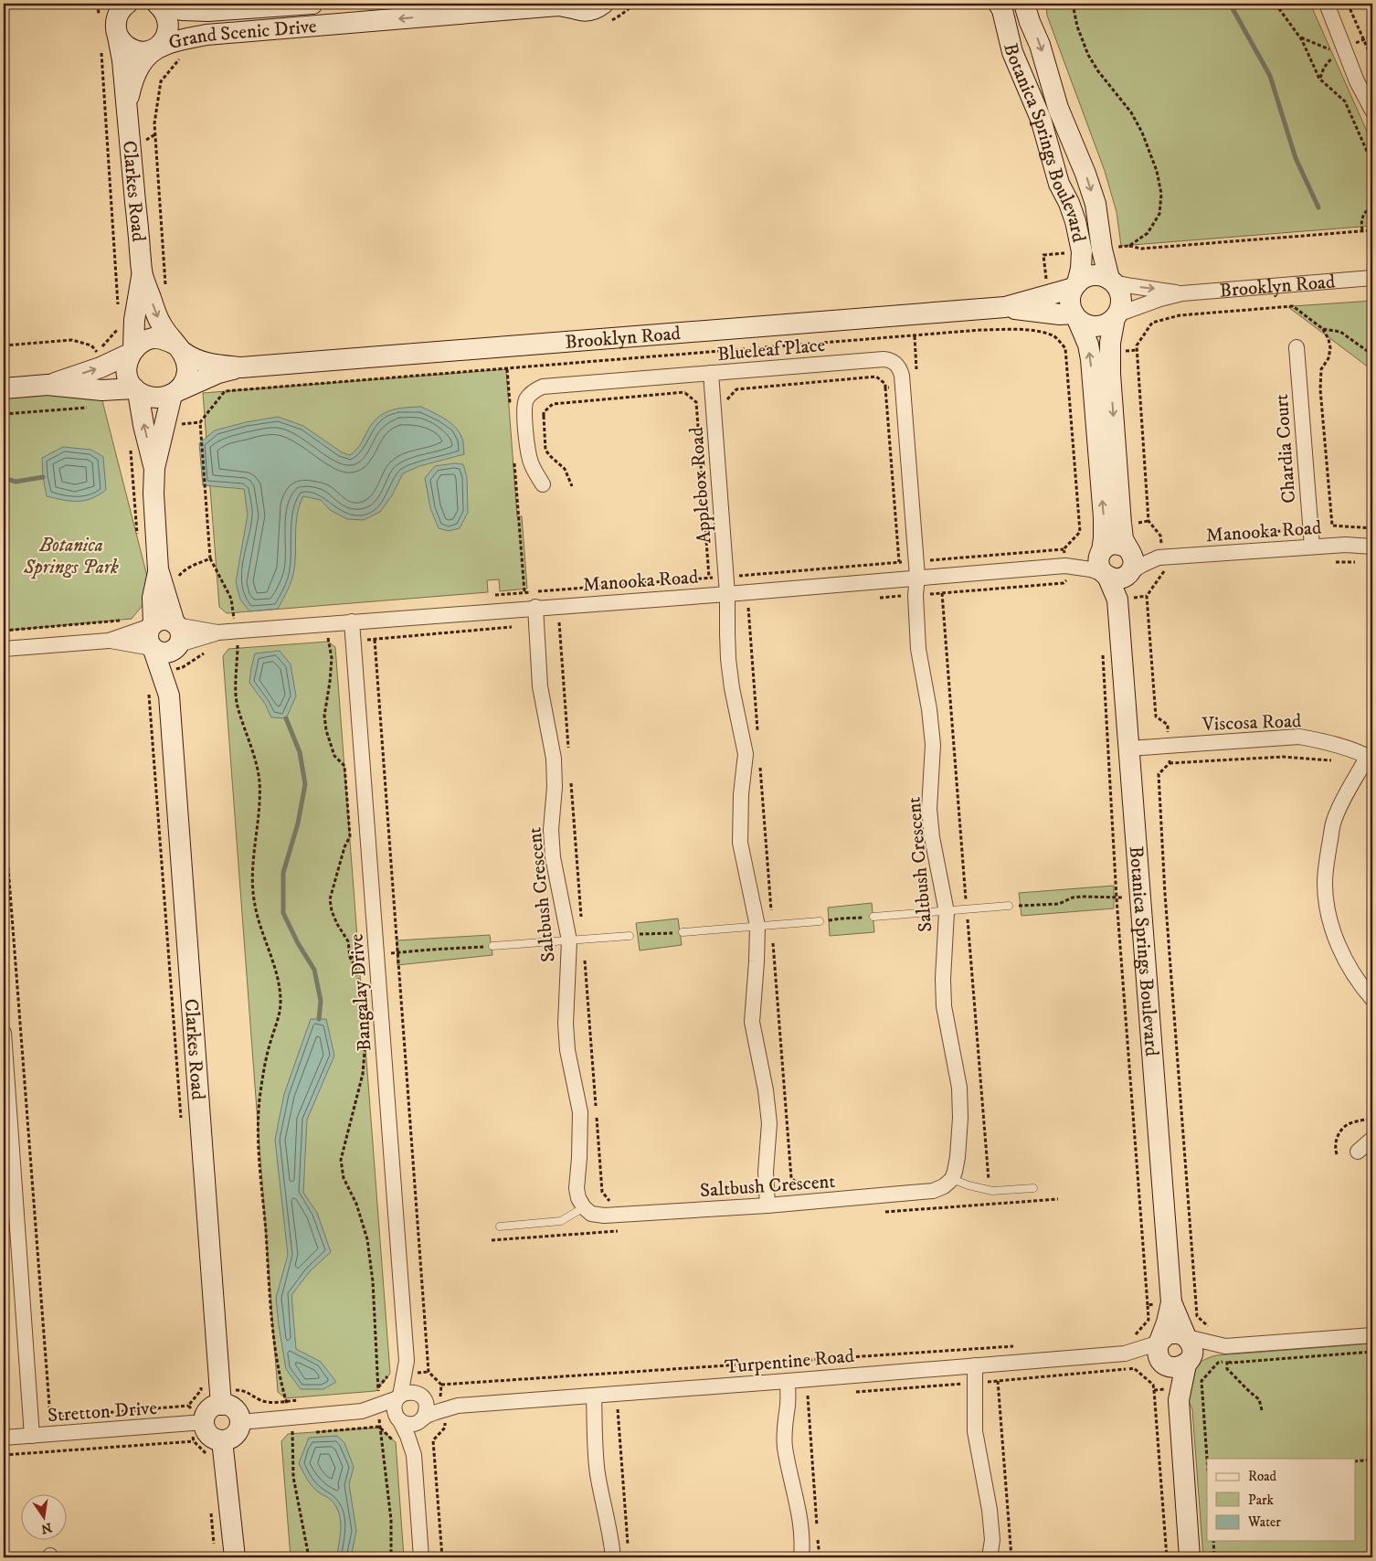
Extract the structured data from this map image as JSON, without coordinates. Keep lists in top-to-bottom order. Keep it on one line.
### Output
{"streets":{"street":["Grand Scenic Drive","Botanica Springs Boulevard","Clarkes Road","Brooklyn Road","Blueleaf Place","Chardia Court","Applebox Road","Manooka Road","Viscosa Road","Saltbush Crescent","Bangalay Drive","Turpentine Road","Stretton Drive"]},"crossings":[["Grand Scenic Drive","Clarkes Road"],["Botanica Springs Boulevard","Brooklyn Road"],["Botanica Springs Boulevard","Manooka Road"],["Botanica Springs Boulevard","Viscosa Road"],["Botanica Springs Boulevard","Turpentine Road"],["Clarkes Road","Brooklyn Road"],["Clarkes Road","Manooka Road"],["Blueleaf Place","Applebox Road"],["Blueleaf Place","Manooka Road"],["Blueleaf Place","Saltbush Crescent"],["Chardia Court","Manooka Road"],["Applebox Road","Manooka Road"],["Applebox Road","Saltbush Crescent"],["Manooka Road","Saltbush Crescent"],["Manooka Road","Bangalay Drive"],["Bangalay Drive","Turpentine Road"]],"parks":["Botanica Springs Park"],"legend":["Road","Park","Water"],"north":"bottom"}
